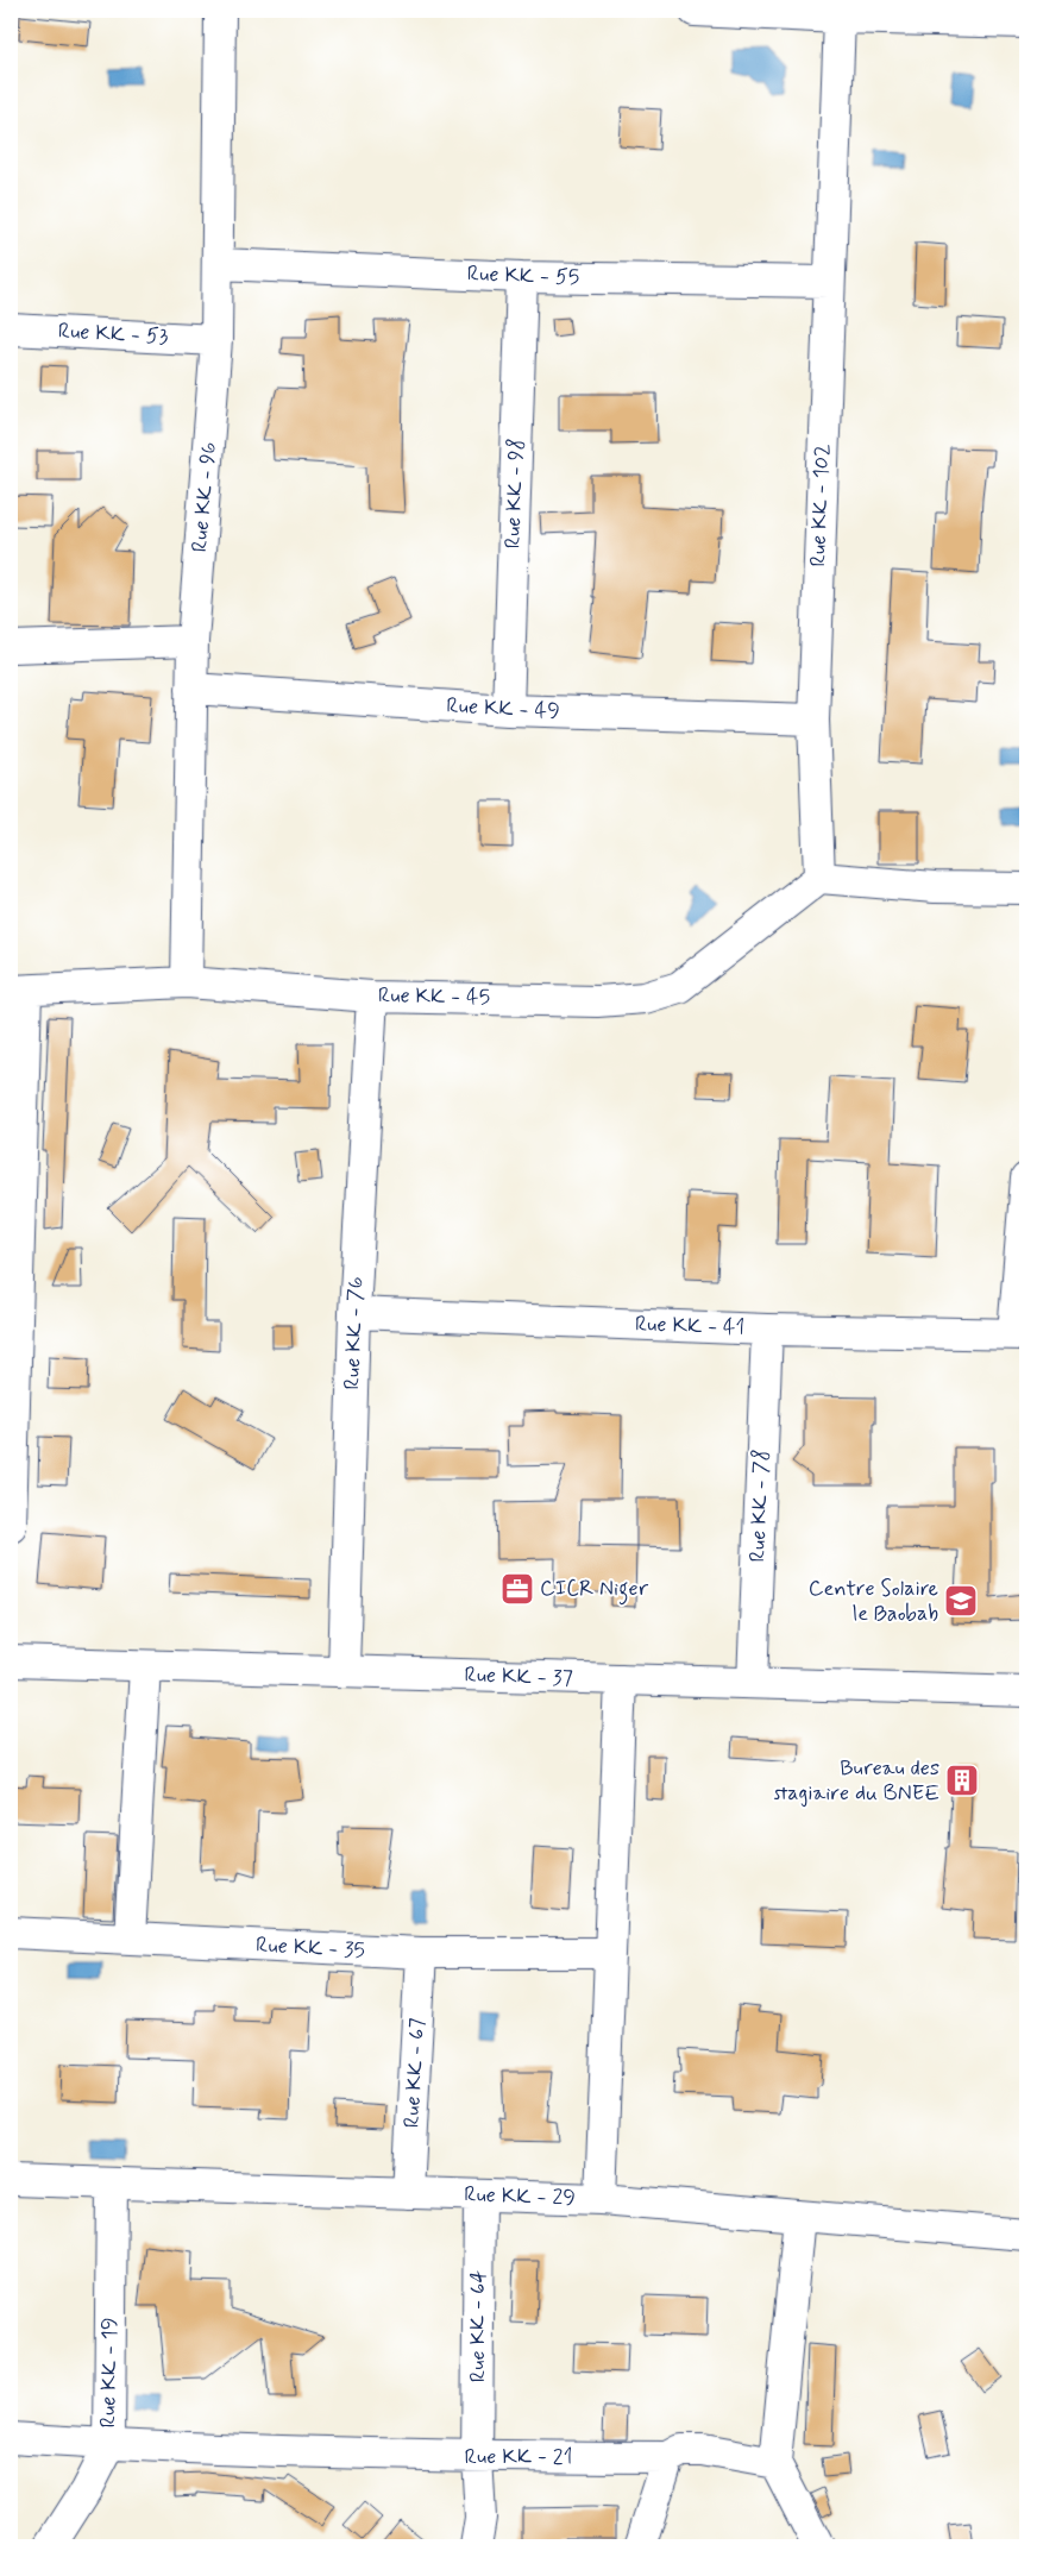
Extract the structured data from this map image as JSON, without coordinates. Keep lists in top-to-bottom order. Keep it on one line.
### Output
{"streets":{"street":["Rue KK - 55","Rue KK - 53","Rue KK - 98","Rue KK - 96","Rue KK - 102","Rue KK - 49","Rue KK - 45","Rue KK - 41","Rue KK - 76","Rue KK - 78","Rue KK - 37","Rue KK - 35","Rue KK - 67","Rue KK - 29","Rue KK - 64","Rue KK - 19","Rue KK - 21"]},"crossings":[["Rue KK - 55","Rue KK - 98"],["Rue KK - 55","Rue KK - 96"],["Rue KK - 55","Rue KK - 102"],["Rue KK - 53","Rue KK - 96"],["Rue KK - 98","Rue KK - 49"],["Rue KK - 96","Rue KK - 49"],["Rue KK - 96","Rue KK - 45"],["Rue KK - 102","Rue KK - 49"],["Rue KK - 102","Rue KK - 45"],["Rue KK - 45","Rue KK - 76"],["Rue KK - 41","Rue KK - 76"],["Rue KK - 41","Rue KK - 78"],["Rue KK - 76","Rue KK - 37"],["Rue KK - 78","Rue KK - 37"],["Rue KK - 35","Rue KK - 67"],["Rue KK - 67","Rue KK - 29"],["Rue KK - 29","Rue KK - 64"],["Rue KK - 29","Rue KK - 19"],["Rue KK - 64","Rue KK - 21"],["Rue KK - 19","Rue KK - 21"]],"places":{"office":["CICR Niger"],"school or university":["Centre Solaire le Baobab"],"building":["Bureau des stagiaire du BNEE"]}}
